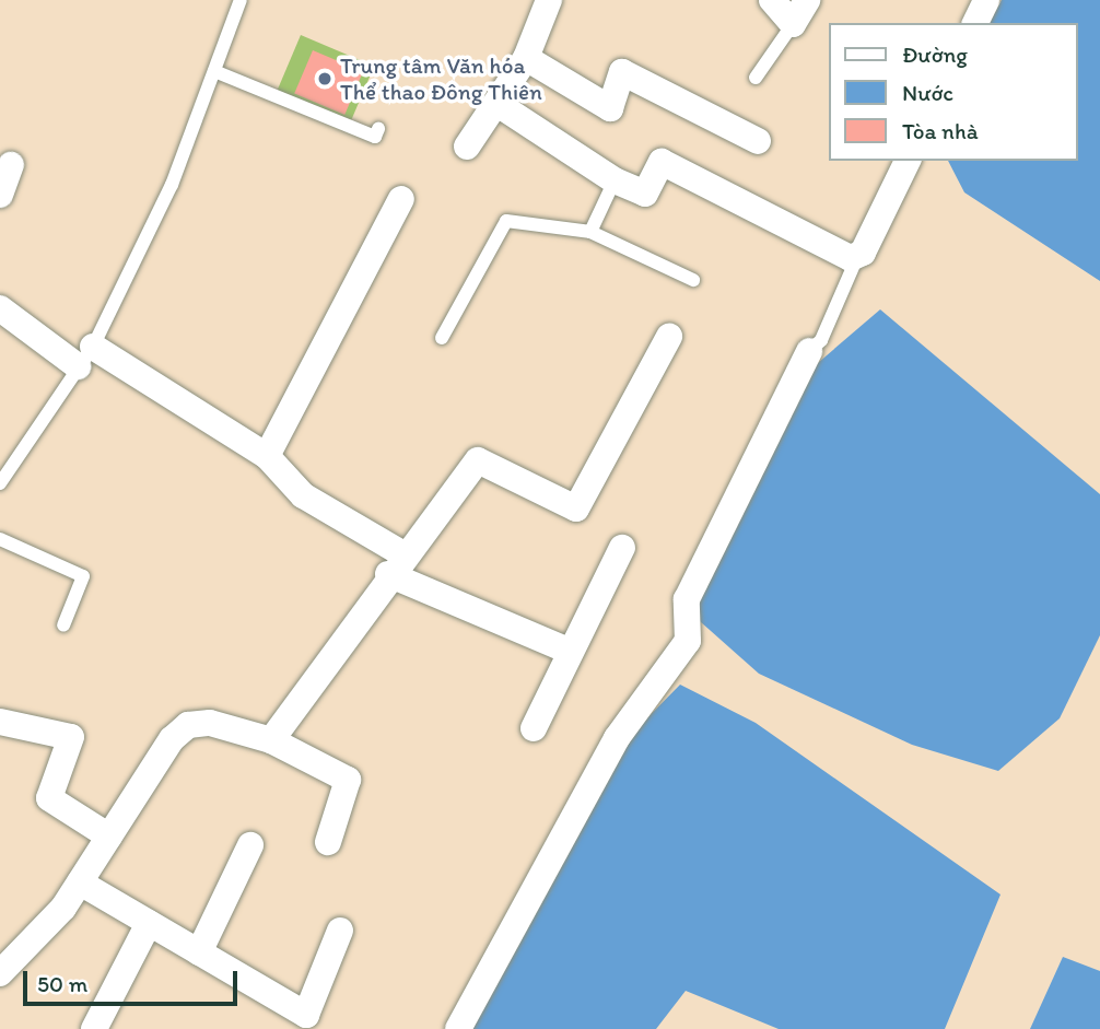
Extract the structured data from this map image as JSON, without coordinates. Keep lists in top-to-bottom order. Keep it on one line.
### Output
{"places":["Trung tâm Văn hóa Thể thao Đông Thiên"],"legend":["Đường","Nước","Tòa nhà"],"scale_bar":"50 m"}
